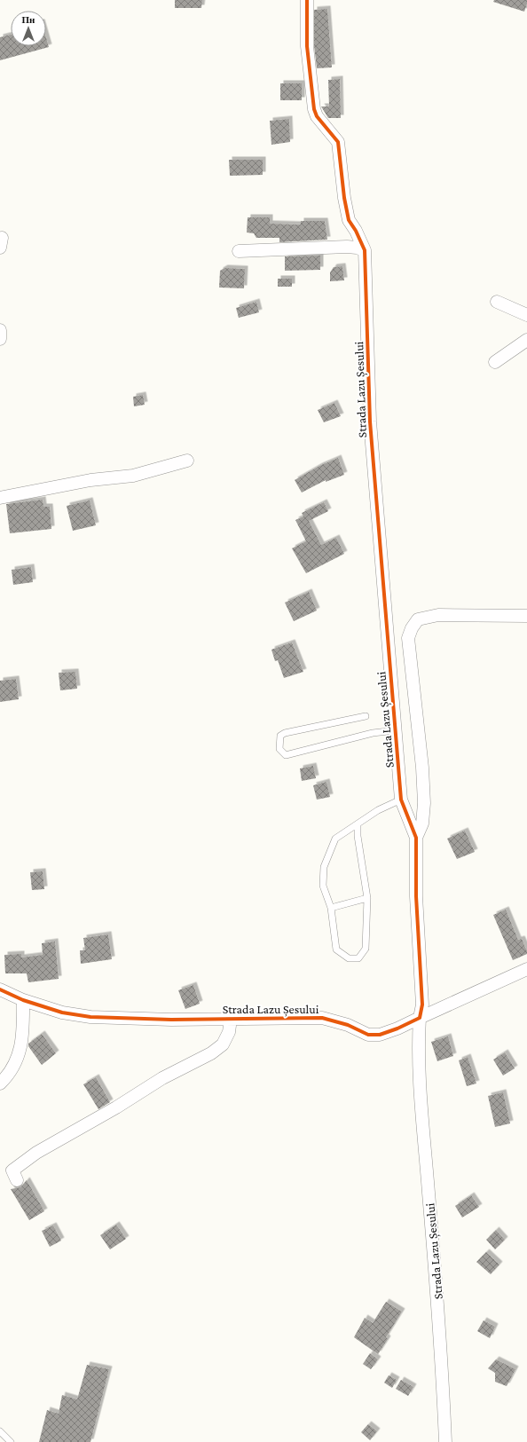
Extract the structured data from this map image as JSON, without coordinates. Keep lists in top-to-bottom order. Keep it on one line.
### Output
{"streets":{"street":["Strada Lazu Șesului"]},"north":"top"}
